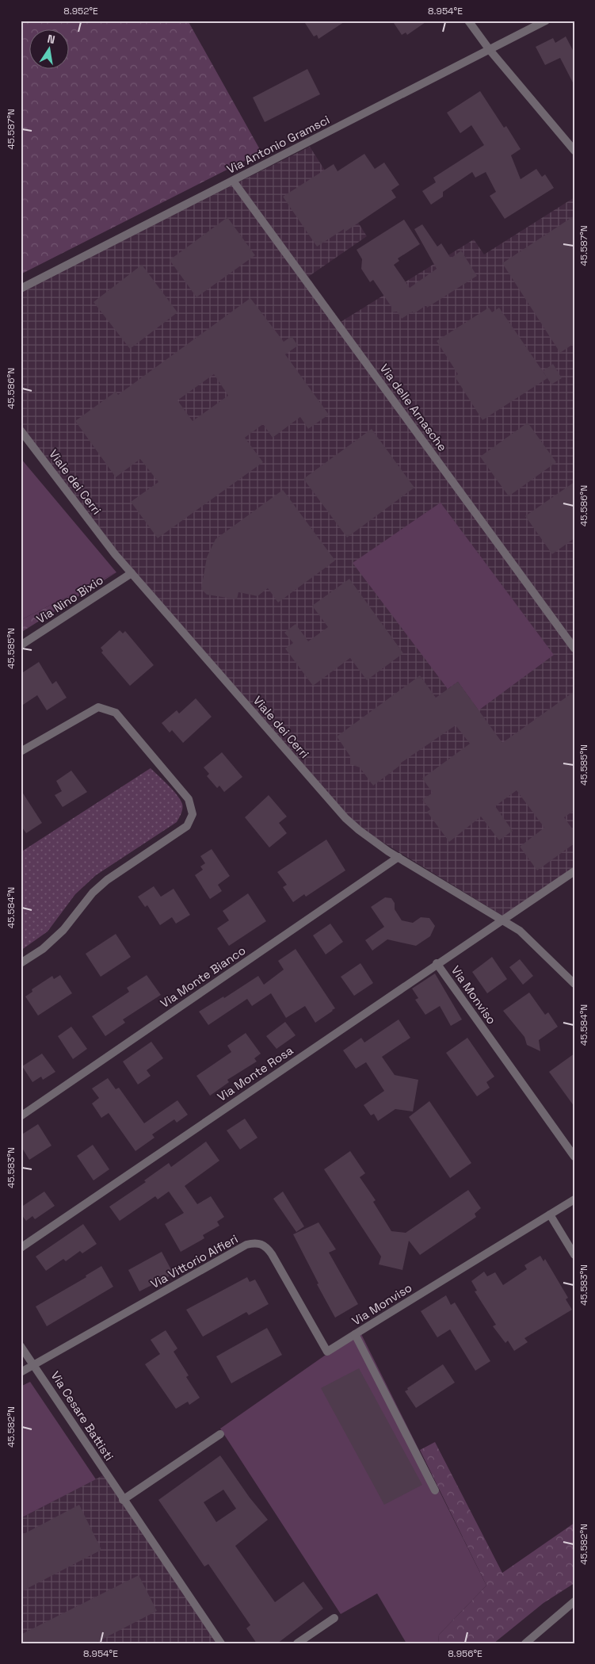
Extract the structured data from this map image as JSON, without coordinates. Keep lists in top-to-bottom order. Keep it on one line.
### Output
{"streets":{"street":["Via Antonio Gramsci","Via delle Arnasche","Viale dei Cerri","Via Nino Bixio","Via Monte Bianco","Via Monviso","Via Monte Rosa","Via Vittorio Alfieri","Via Cesare Battisti"]},"crossings":[["Via Antonio Gramsci","Via delle Arnasche"],["Viale dei Cerri","Via Nino Bixio"],["Viale dei Cerri","Via Monte Bianco"],["Viale dei Cerri","Via Monte Rosa"],["Via Monviso","Via Monte Rosa"],["Via Monviso","Via Vittorio Alfieri"],["Via Vittorio Alfieri","Via Cesare Battisti"]],"north":"top","coordinates":["8.952°E","8.954°E","45.587°N","45.586°N","45.585°N","45.584°N","45.583°N","45.582°N","8.956°E"]}
